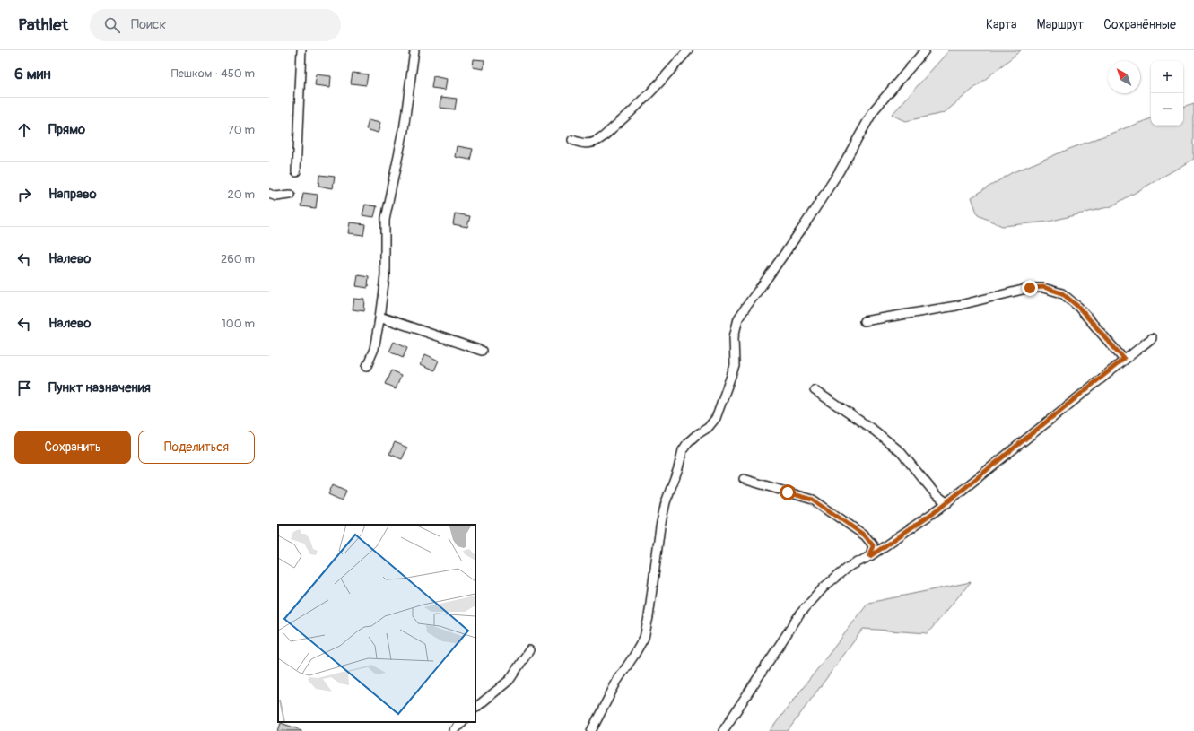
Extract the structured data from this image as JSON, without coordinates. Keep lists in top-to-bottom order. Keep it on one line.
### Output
{"north":"top left","page":{"header":"Pathlet","search":"Поиск","nav":["Карта","Маршрут","Сохранённые"],"heading":["6 мин","Пешком · 450 m"],"map_buttons":["+","−"],"list":[["Прямо","70 m"],["Направо","20 m"],["Налево","260 m"],["Налево","100 m"],"Пункт назначения"],"buttons":["Сохранить","Поделиться"]}}
